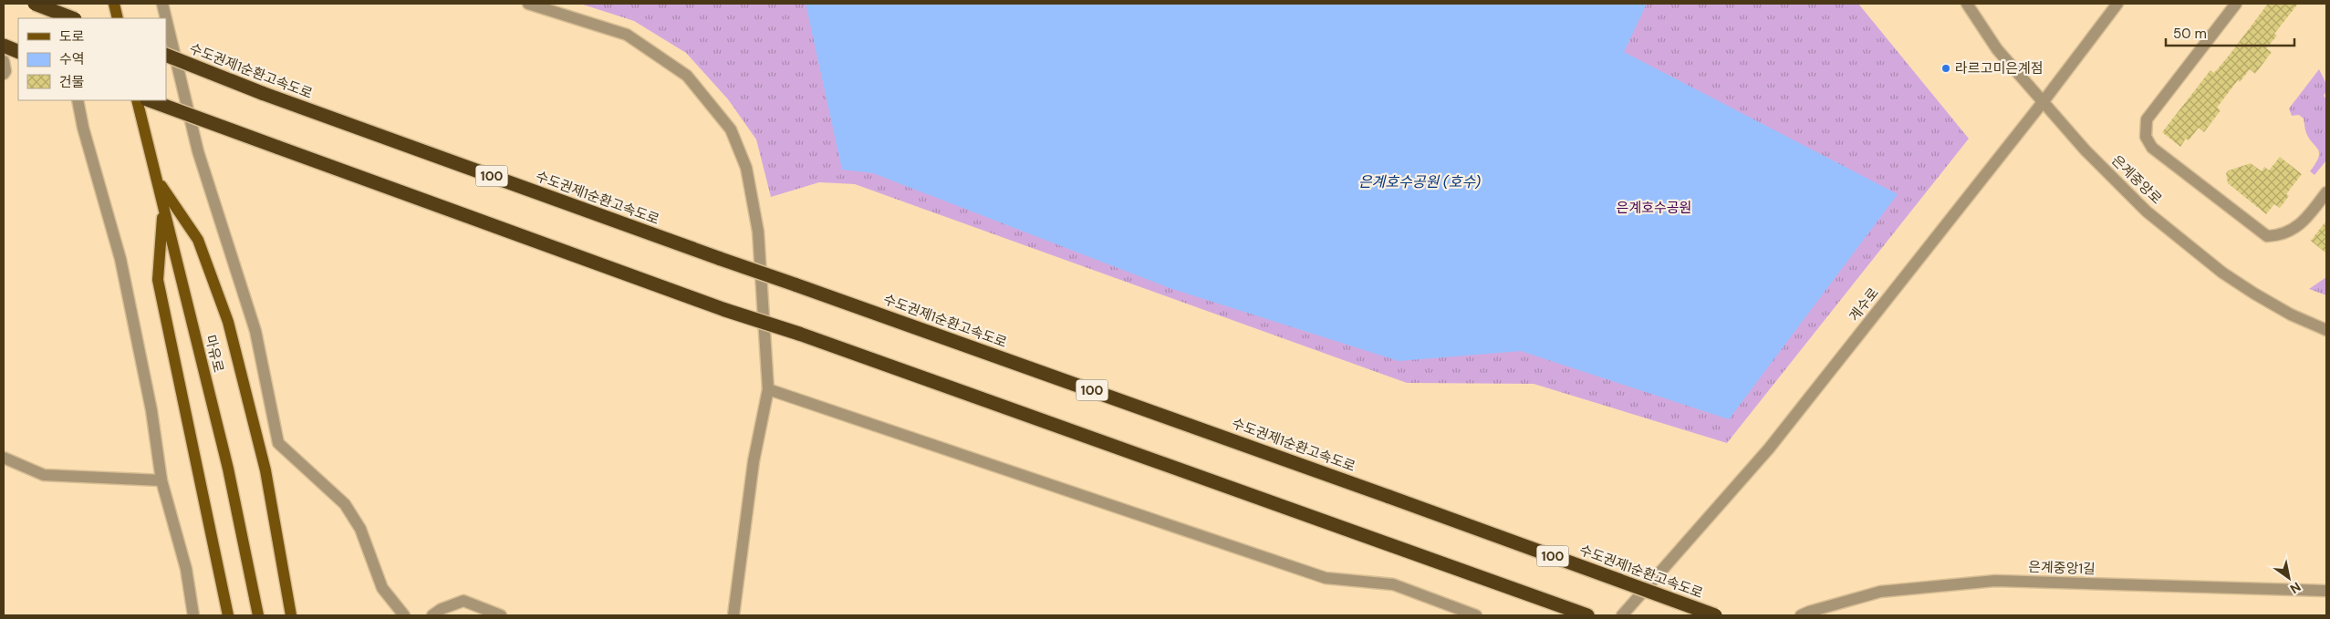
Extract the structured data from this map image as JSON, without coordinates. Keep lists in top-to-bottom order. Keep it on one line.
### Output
{"streets":{"highway":["수도권제1순환고속도로","100"],"main road":["마유로"],"street":["은계중앙로","계수로","은계중앙1길"]},"crossings":[["은계중앙로","계수로"]],"water":["은계호수공원 (호수)"],"parks":["은계호수공원"],"places":["라르고미은계점"],"legend":["도로","수역","건물"],"scale_bar":"50 m","north":"bottom right"}
